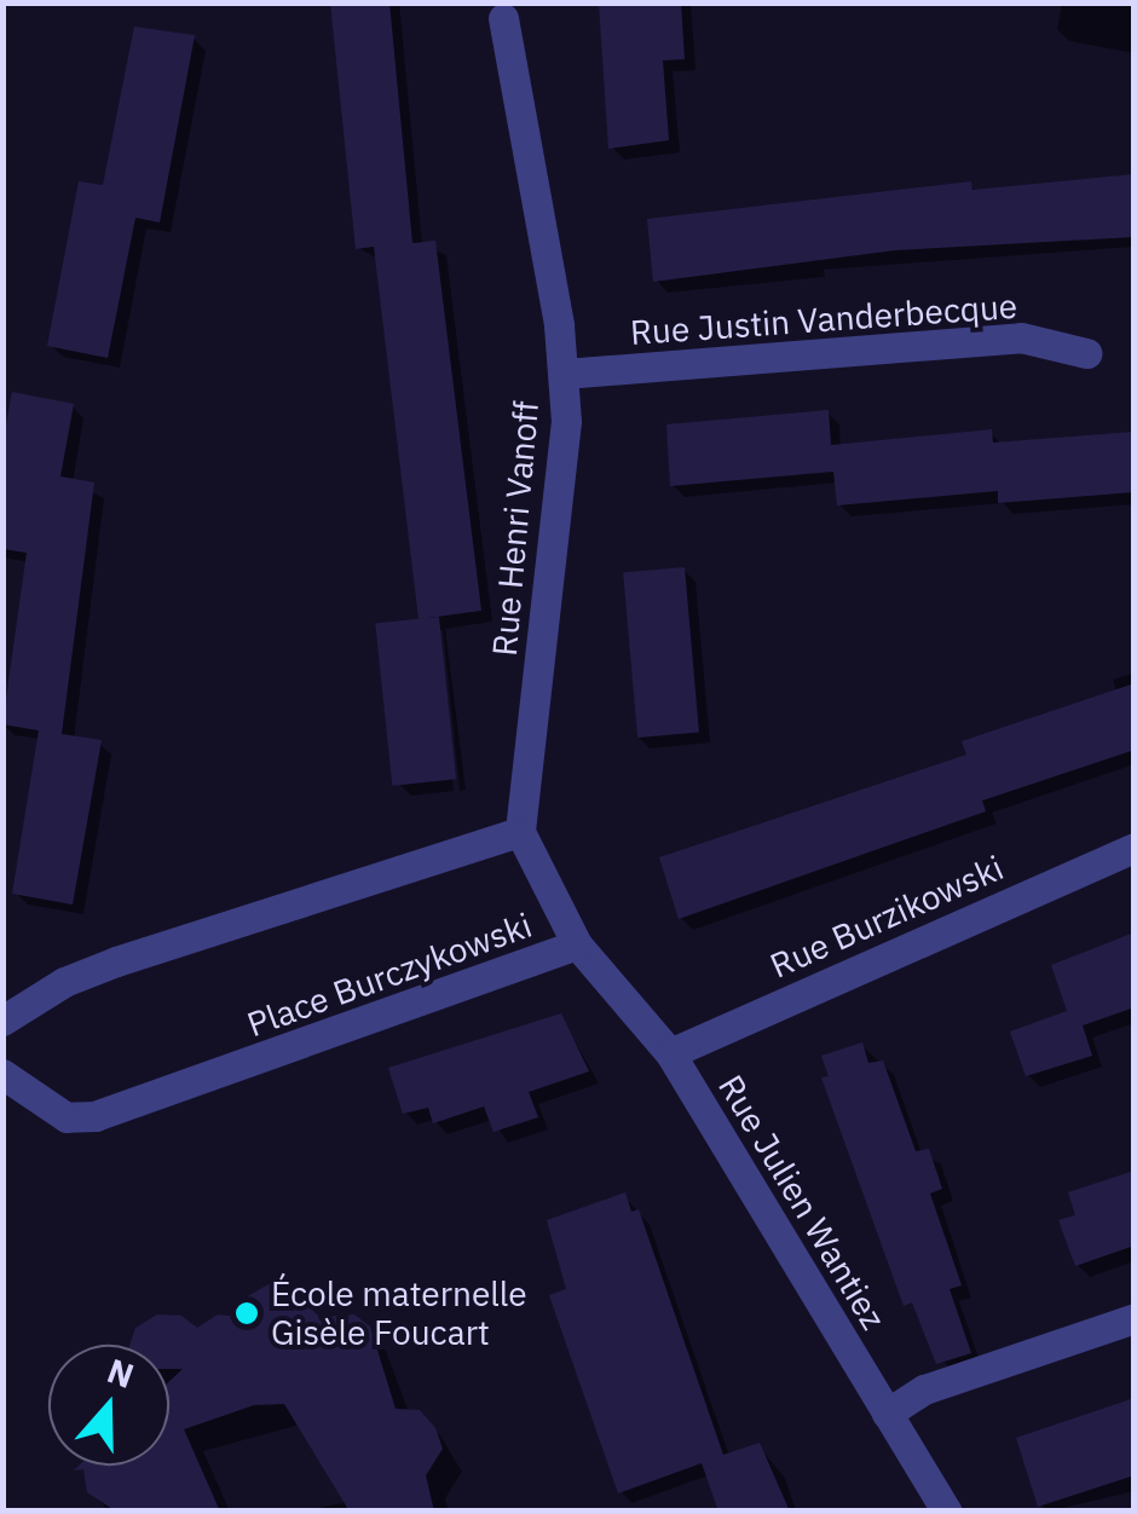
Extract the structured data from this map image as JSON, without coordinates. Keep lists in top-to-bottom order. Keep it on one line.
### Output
{"streets":{"street":["Rue Justin Vanderbecque","Rue Henri Vanoff","Rue Burzikowski","Place Burczykowski","Rue Julien Wantiez"]},"crossings":[["Rue Justin Vanderbecque","Rue Henri Vanoff"],["Rue Henri Vanoff","Place Burczykowski"],["Rue Burzikowski","Rue Julien Wantiez"],["Place Burczykowski","Rue Julien Wantiez"]],"places":["École maternelle Gisèle Foucart"],"north":"top"}
